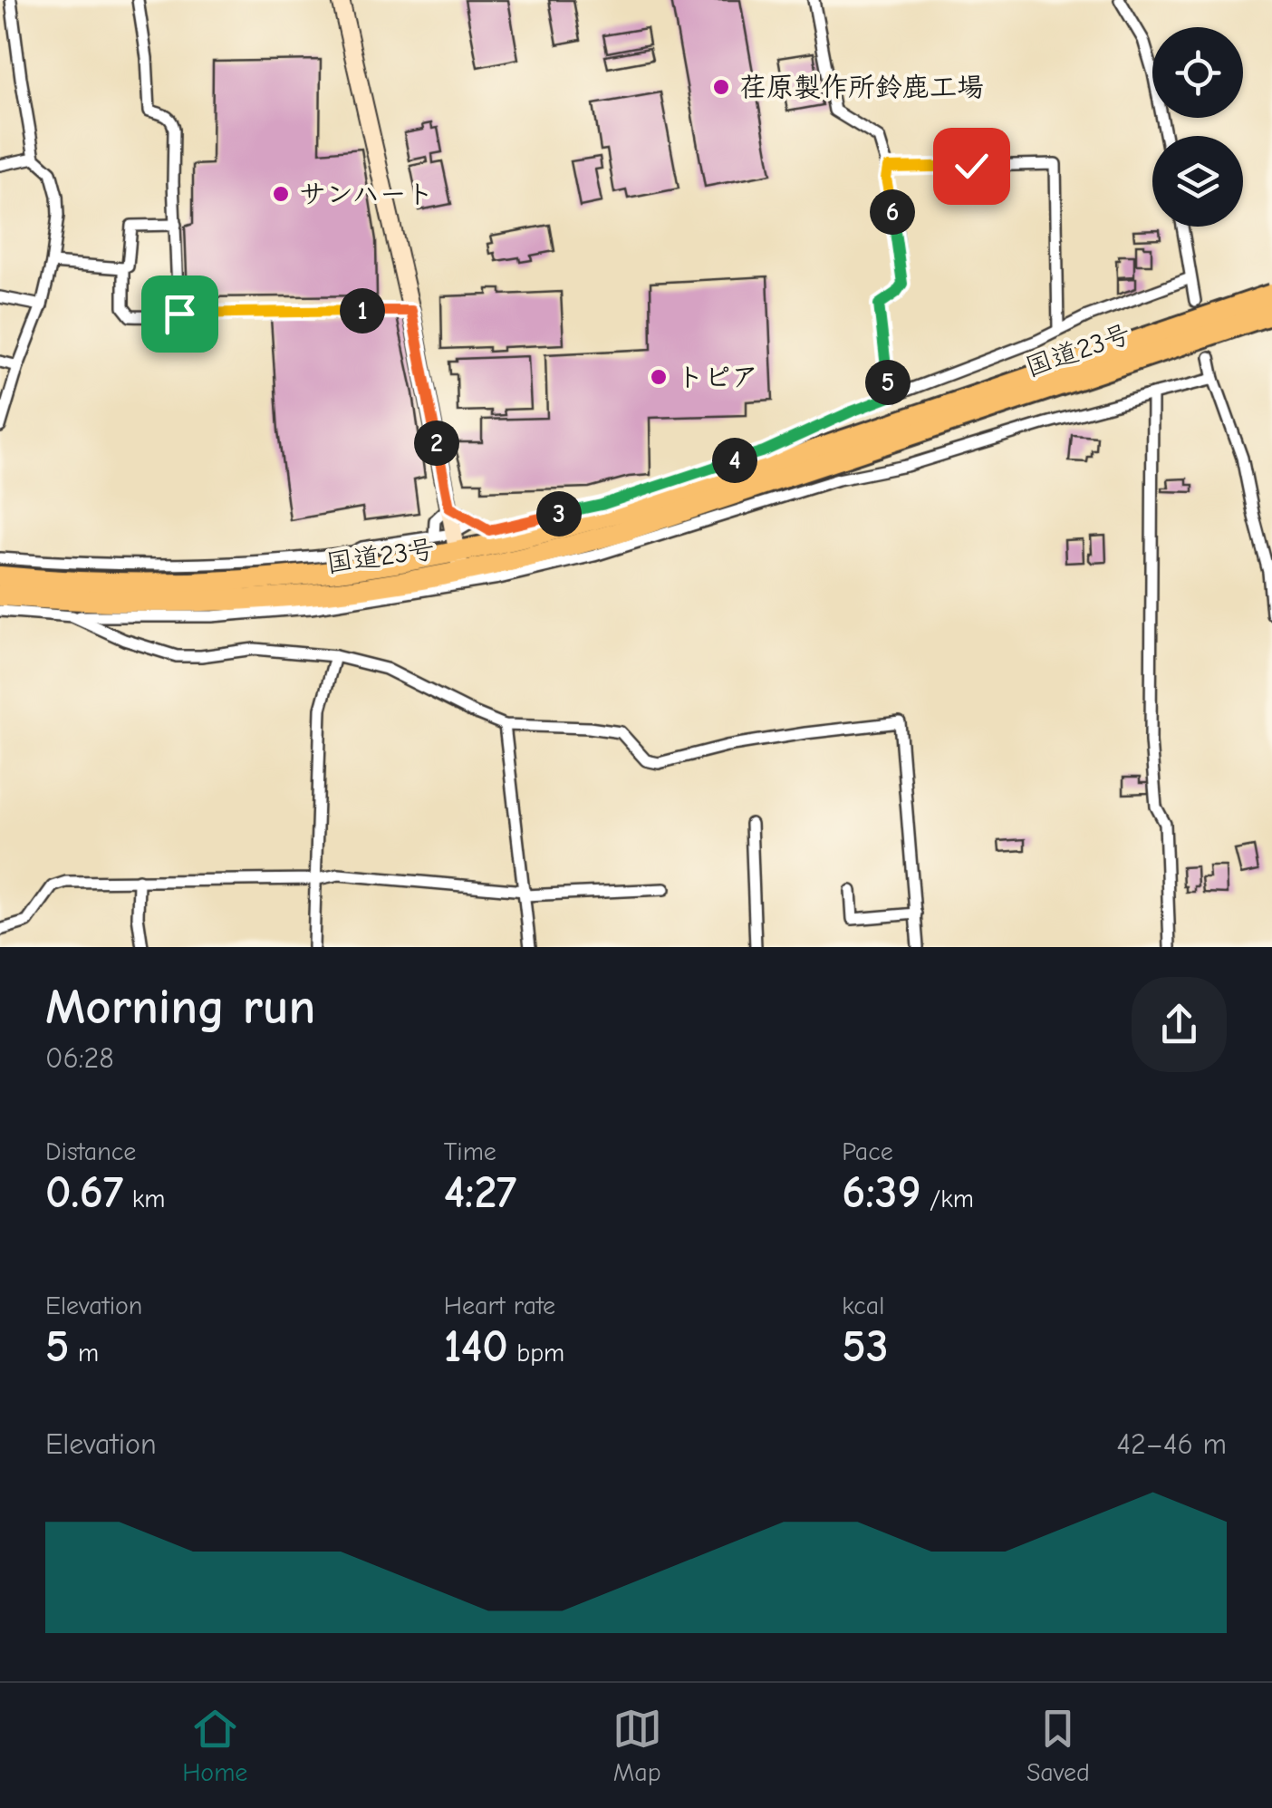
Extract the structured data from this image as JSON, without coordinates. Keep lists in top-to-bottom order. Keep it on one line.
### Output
{"streets":{"highway":["国道23号"]},"places":["荏原製作所鈴鹿工場","サンハート","トピア"],"page":{"pins":["6","1","5","2","4","3"],"heading":["Morning run","06:28"],"stats":[["Distance","0.67 km"],["Time","4:27"],["Pace","6:39 /km"],["Elevation","5 m"],["Heart rate","140 bpm"],["kcal","53"]],"chart":["Elevation","42–46 m"],"tabs":["Home","Map","Saved"]}}
